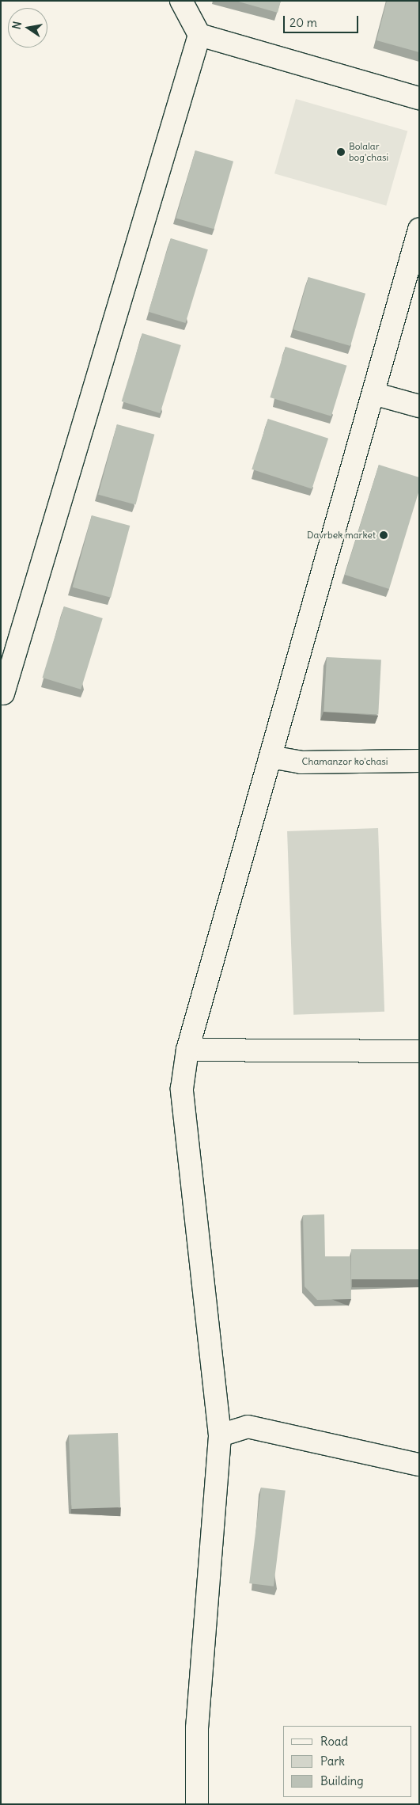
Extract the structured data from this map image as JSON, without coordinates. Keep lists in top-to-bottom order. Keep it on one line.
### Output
{"streets":{"street":["Chamanzor ko'chasi"]},"places":["Bolalar bog'chasi","Davrbek market"],"legend":["Road","Park","Building"],"scale_bar":"20 m","north":"left"}
